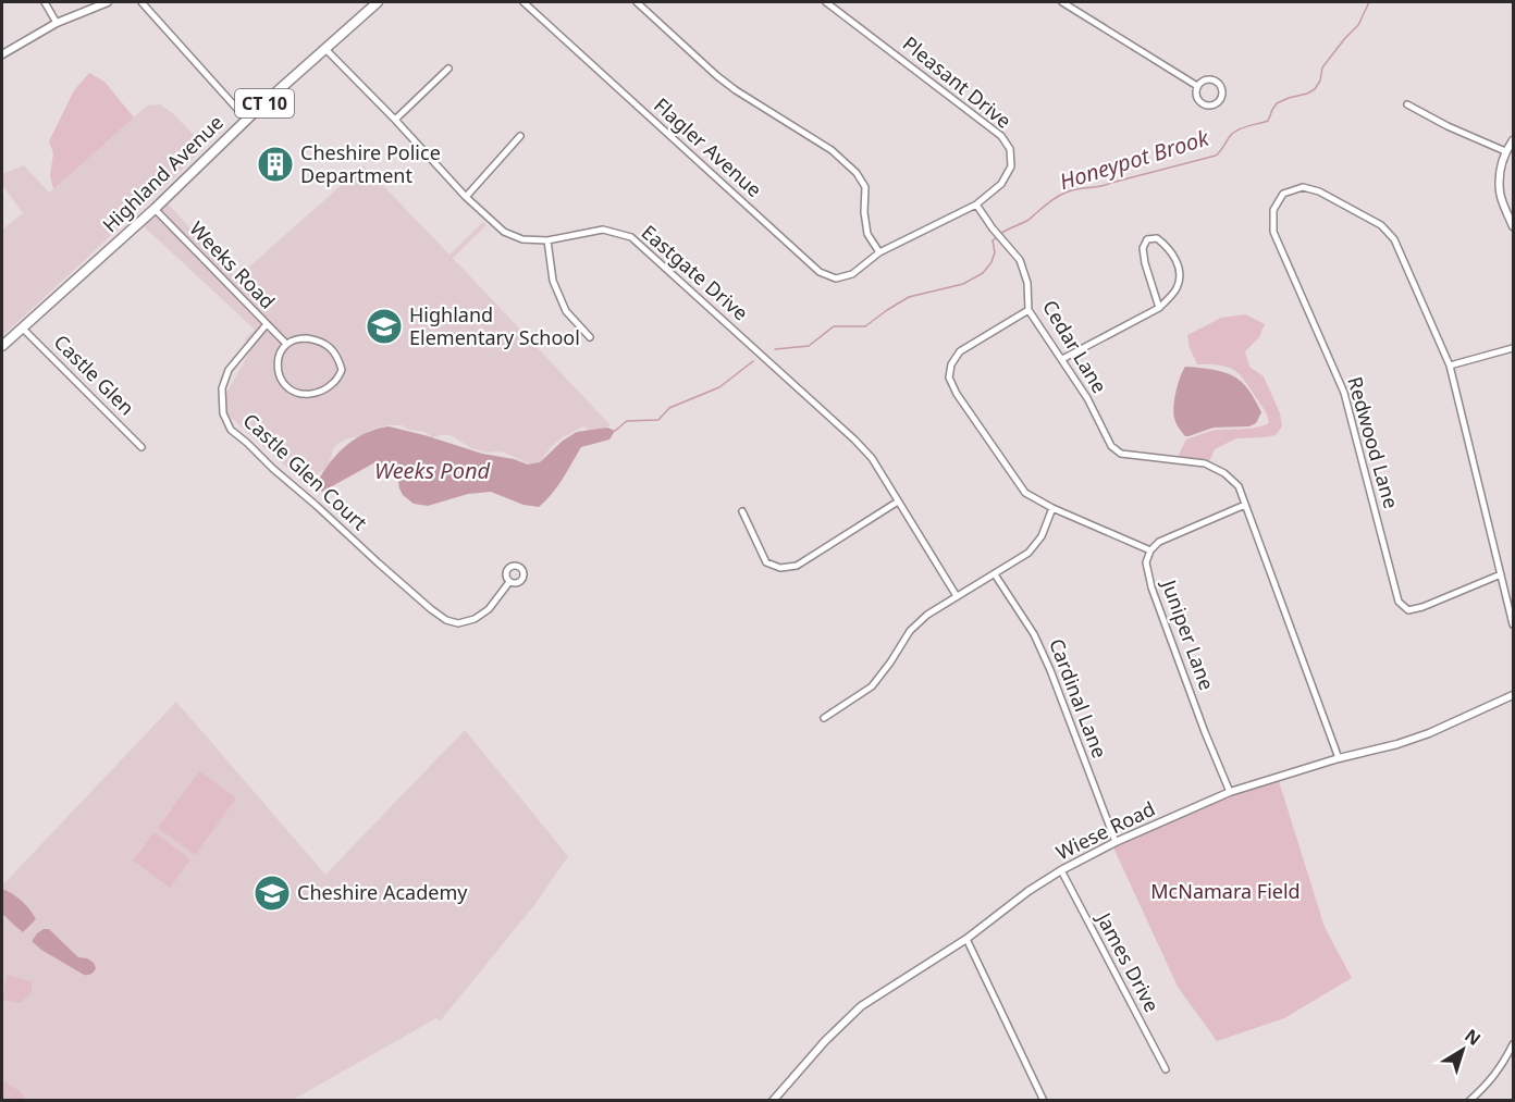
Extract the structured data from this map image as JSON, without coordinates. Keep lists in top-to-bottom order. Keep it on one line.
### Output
{"streets":{"highway":["CT 10","Highland Avenue"],"street":["Pleasant Drive","Flagler Avenue","Weeks Road","Eastgate Drive","Cedar Lane","Castle Glen","Redwood Lane","Castle Glen Court","Juniper Lane","Cardinal Lane","Wiese Road","James Drive"]},"crossings":[["Pleasant Drive","Cedar Lane"],["Highland Avenue","Weeks Road"],["Highland Avenue","Eastgate Drive"],["Highland Avenue","Castle Glen"],["Weeks Road","Castle Glen Court"],["Cedar Lane","Wiese Road"],["Juniper Lane","Wiese Road"],["Cardinal Lane","Wiese Road"],["Wiese Road","James Drive"]],"water":["Honeypot Brook","Weeks Pond"],"parks":["McNamara Field"],"places":{"building":["Cheshire Police Department"],"school or university":["Highland Elementary School","Cheshire Academy"]},"north":"top right"}
